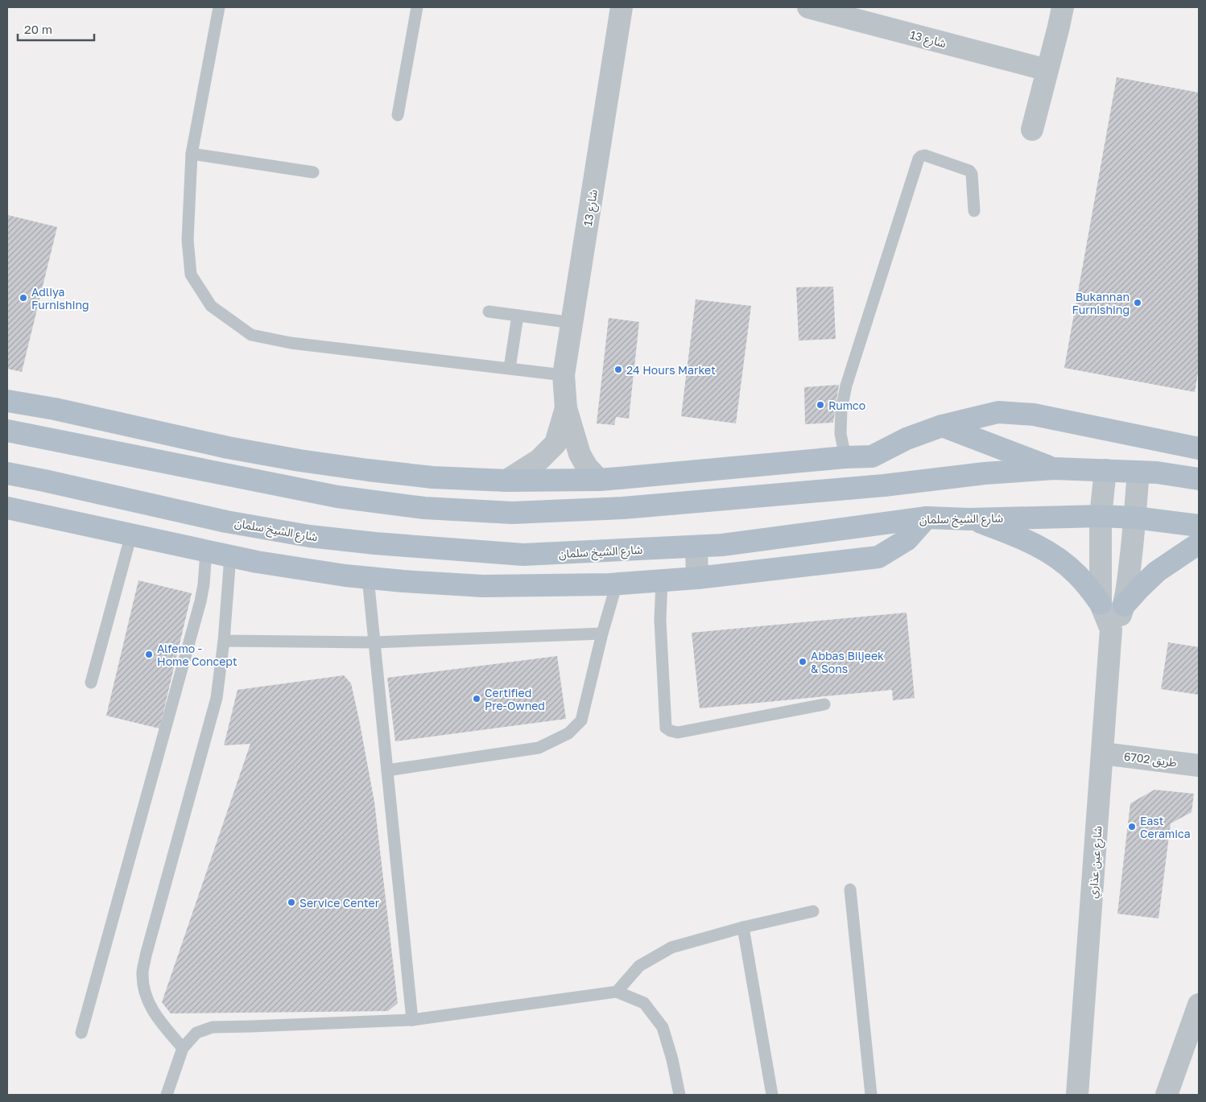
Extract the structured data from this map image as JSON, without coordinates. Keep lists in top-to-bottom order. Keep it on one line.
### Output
{"streets":{"main road":["شارع الشيخ سلمان"],"street":["شارع 13","طريق 6702","شارع عين عذاري"]},"crossings":[["شارع الشيخ سلمان","شارع عين عذاري"],["طريق 6702","شارع عين عذاري"]],"places":["Adliya Furnishing","Bukannan Furnishing","24 Hours Market","Rumco","Alfemo - Home Concept","Abbas Biljeek & Sons","Certified Pre-Owned","East Ceramica","Service Center"],"scale_bar":"20 m"}
